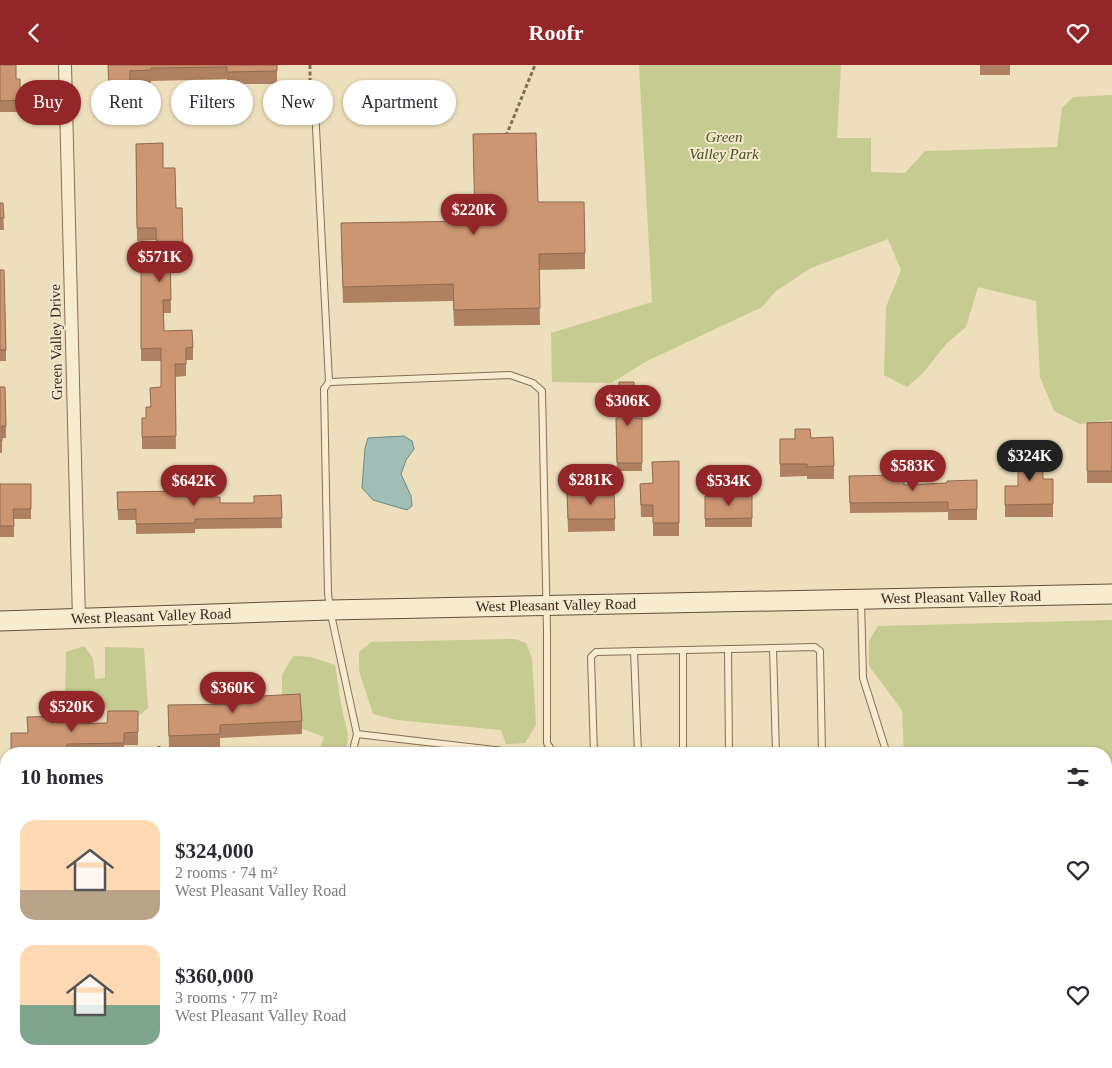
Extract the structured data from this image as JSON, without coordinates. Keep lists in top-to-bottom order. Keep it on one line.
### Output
{"streets":{"main road":["West Pleasant Valley Road"],"street":["Green Valley Drive"]},"crossings":[["Green Valley Drive","West Pleasant Valley Road"]],"parks":["Green Valley Park"],"page":{"header":"Roofr","chip":["Buy","Rent","Filters","New","Apartment"],"price":["$220K","$571K","$306K","$324K","$583K","$281K","$642K","$534K","$360K","$520K"],"heading":"10 homes","list":[{"name":"$324,000","note":"2 rooms · 74 m² · West Pleasant Valley Road"},{"name":"$360,000","note":"3 rooms · 77 m² · West Pleasant Valley Road"}]}}
